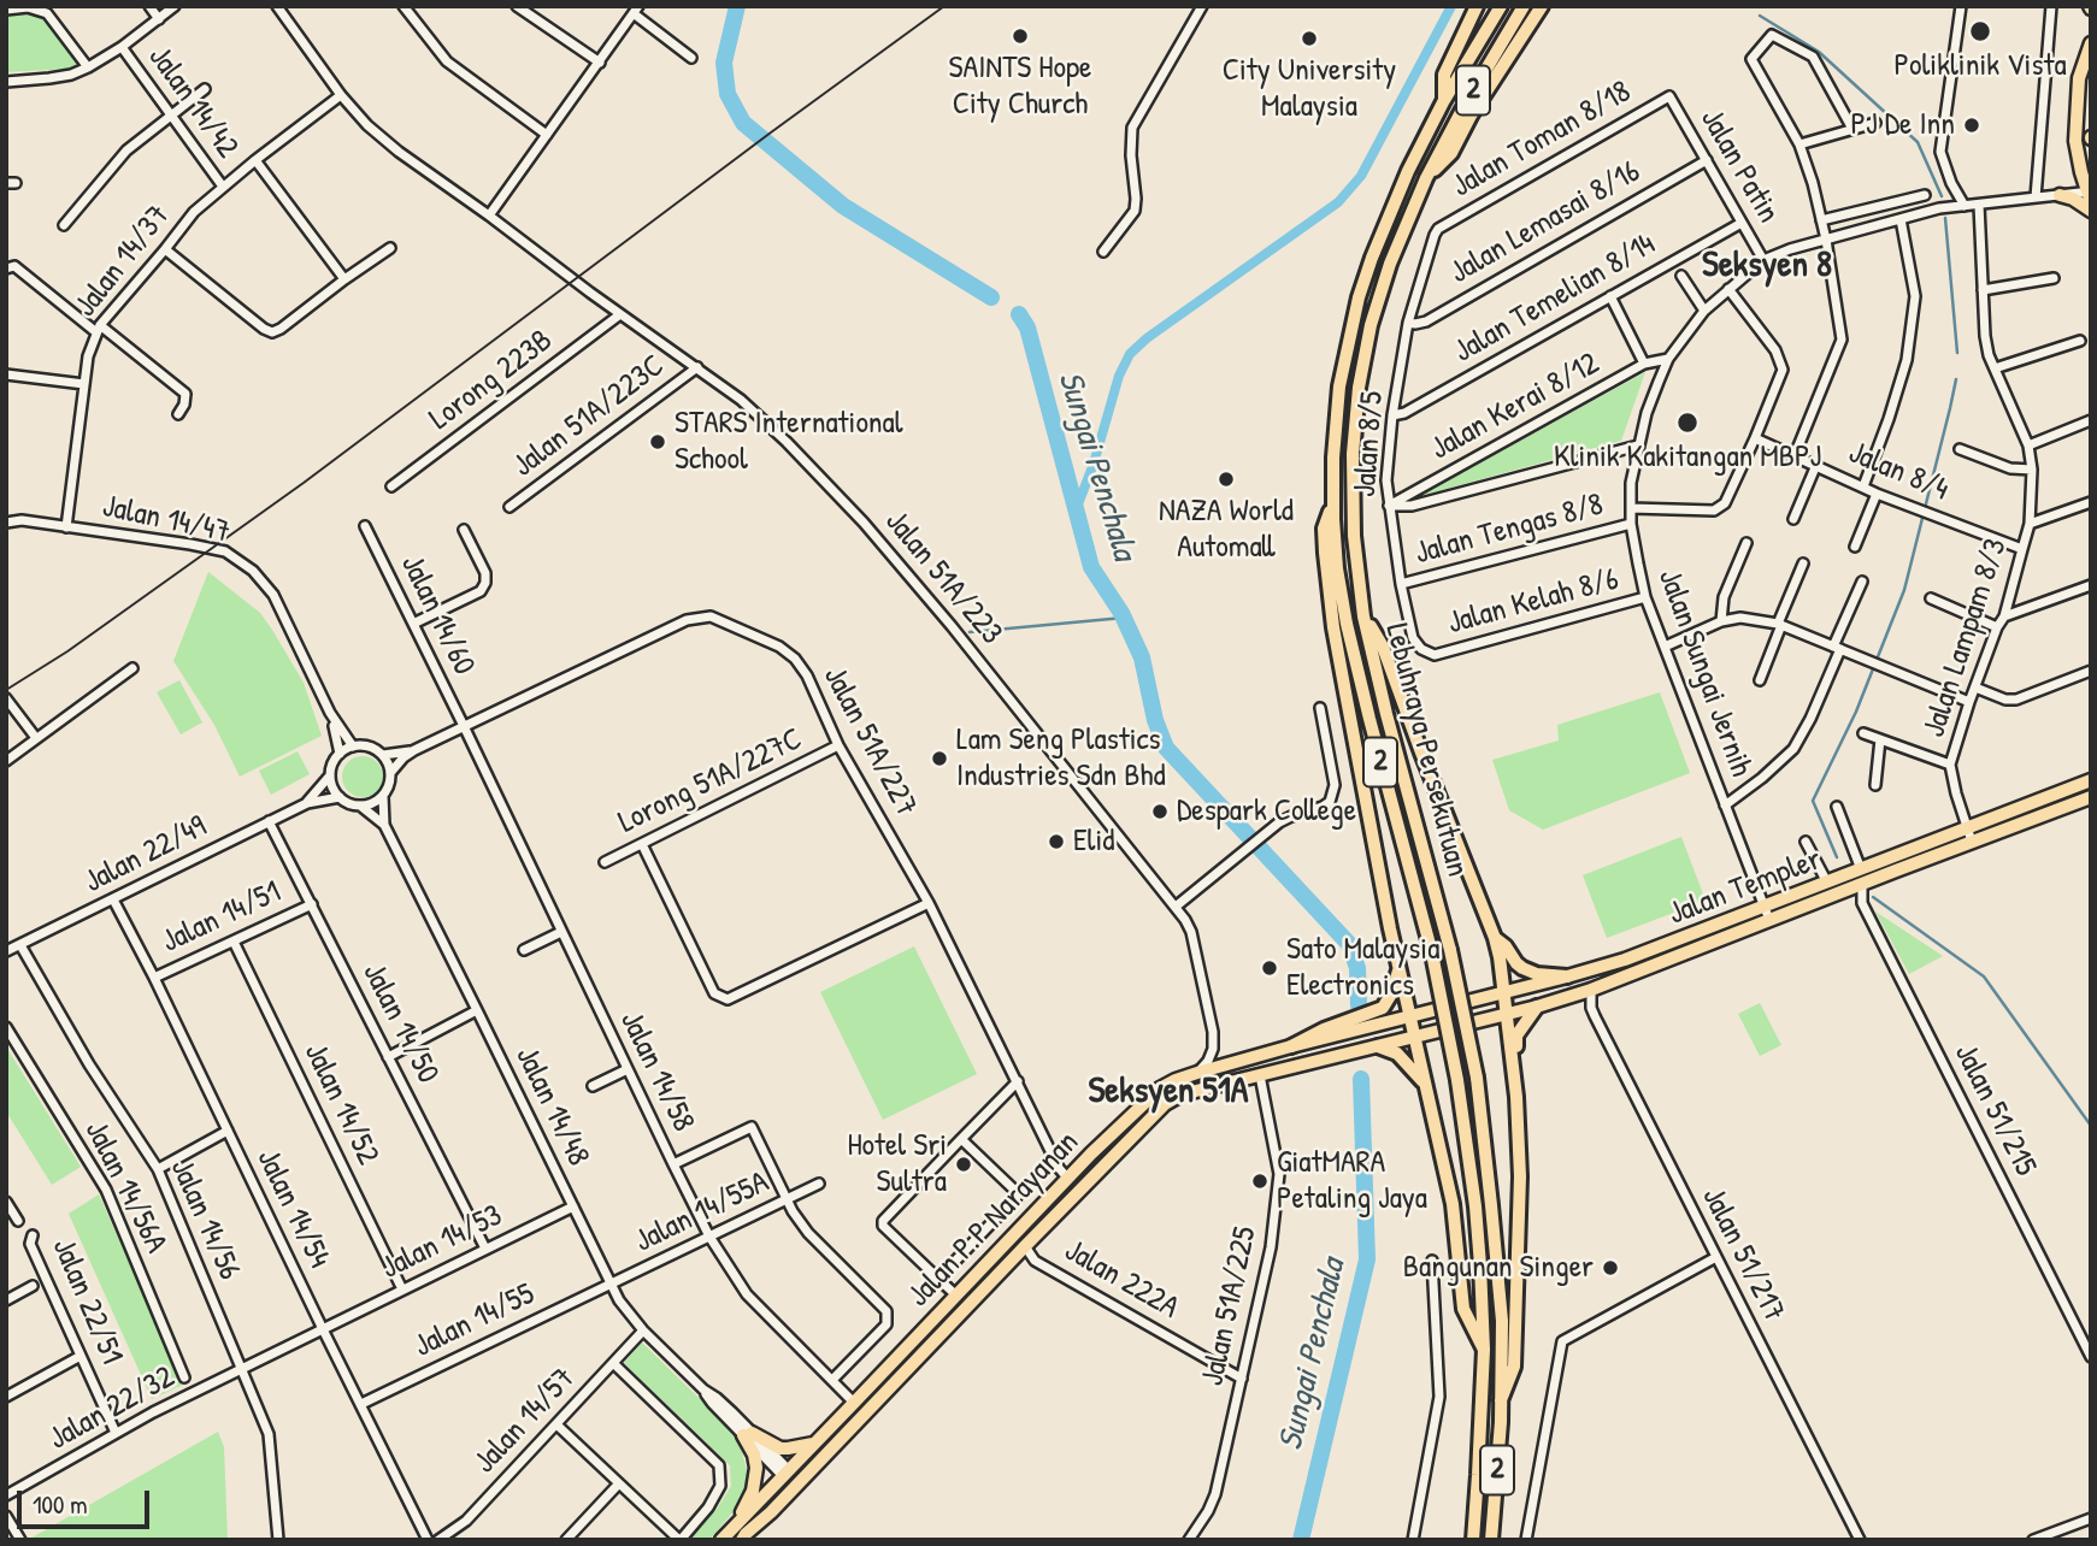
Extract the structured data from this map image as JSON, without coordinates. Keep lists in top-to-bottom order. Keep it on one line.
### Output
{"streets":{"highway":["2","Lebuhraya Persekutuan"],"main road":["Jalan Templer","Jalan P.P Narayanan"],"street":["Jalan 14/42","Jalan Toman 8/18","Jalan Patin","Jalan Lemasai 8/16","Jalan 14/37","Jalan Temelian 8/14","Lorong 223B","Jalan Kerai 8/12","Jalan 51A/223C","Jalan 8/5","Jalan 8/4","Jalan 14/47","Jalan Tengas 8/8","Jalan 51A/223","Jalan Kelah 8/6","Jalan 14/60","Jalan Lampam 8/3","Jalan Sungai Jernih","Jalan 51A/227","Lorong 51A/227C","Jalan 22/49","Jalan 14/51","Jalan 14/50","Jalan 14/58","Jalan 14/52","Jalan 14/48","Jalan 51/215","Jalan 14/56A","Jalan 14/54","Jalan 14/55A","Jalan 14/56","Jalan 14/53","Jalan 51/217","Jalan 222A","Jalan 22/51","Jalan 51A/225","Jalan 14/55","Jalan 22/32","Jalan 14/57"]},"crossings":[["Jalan 14/42","Jalan 14/37"],["Jalan Toman 8/18","Jalan Patin"],["Jalan Toman 8/18","Jalan 8/5"],["Jalan Patin","Jalan Lemasai 8/16"],["Jalan Patin","Jalan Temelian 8/14"],["Jalan Patin","Jalan Sungai Jernih"],["Jalan Lemasai 8/16","Jalan 8/5"],["Jalan 14/37","Jalan 14/47"],["Jalan 14/37","Jalan 51A/223"],["Jalan Temelian 8/14","Jalan 8/5"],["Lorong 223B","Jalan 51A/223"],["Jalan Kerai 8/12","Jalan 8/5"],["Jalan Kerai 8/12","Jalan Sungai Jernih"],["Jalan 51A/223C","Jalan 51A/223"],["Jalan 8/5","Jalan Tengas 8/8"],["Jalan 8/5","Jalan Kelah 8/6"],["Jalan 8/4","Jalan Lampam 8/3"],["Jalan 14/47","Jalan 51A/227"],["Jalan 14/47","Jalan 22/49"],["Jalan 14/47","Jalan 14/48"],["Jalan Tengas 8/8","Jalan Sungai Jernih"],["Jalan 51A/223","Jalan P.P Narayanan"],["Jalan Kelah 8/6","Jalan Sungai Jernih"],["Jalan 14/60","Jalan 51A/227"],["Jalan 14/60","Jalan 14/58"],["Jalan Lampam 8/3","Jalan Sungai Jernih"],["Jalan Lampam 8/3","Jalan Templer"],["Jalan Sungai Jernih","Jalan Templer"],["Jalan 51A/227","Lorong 51A/227C"],["Jalan 51A/227","Jalan 22/49"],["Jalan 51A/227","Jalan 14/58"],["Jalan 51A/227","Jalan 14/48"],["Jalan 51A/227","Jalan P.P Narayanan"],["Jalan 22/49","Jalan 14/50"],["Jalan 22/49","Jalan 14/48"],["Jalan 22/49","Jalan 14/54"],["Jalan 22/49","Jalan 14/56"],["Jalan Templer","Jalan 51/215"],["Jalan Templer","Jalan P.P Narayanan"],["Jalan Templer","Jalan 51/217"],["Jalan 14/51","Jalan 14/50"],["Jalan 14/51","Jalan 14/52"],["Jalan 14/51","Jalan 14/54"],["Jalan 14/50","Jalan 14/53"],["Jalan 14/58","Jalan 14/55A"],["Jalan 14/58","Jalan P.P Narayanan"],["Jalan 14/52","Jalan 14/53"],["Jalan 14/48","Jalan 14/55A"],["Jalan 14/48","Jalan P.P Narayanan"],["Jalan 14/48","Jalan 14/53"],["Jalan 14/48","Jalan 14/55"],["Jalan 14/48","Jalan 14/57"],["Jalan 14/54","Jalan 14/53"],["Jalan 14/54","Jalan 14/55"],["Jalan 14/55A","Jalan 14/55"],["Jalan 14/56","Jalan 14/53"],["Jalan 14/56","Jalan 22/32"],["Jalan P.P Narayanan","Jalan 222A"],["Jalan P.P Narayanan","Jalan 51A/225"],["Jalan 14/53","Jalan 22/32"],["Jalan 222A","Jalan 51A/225"],["Jalan 22/51","Jalan 22/32"]],"districts":["Seksyen 8","Seksyen 51A"],"water":["Sungai Penchala"],"places":["Poliklinik Vista","SAINTS Hope City Church","City University Malaysia","PJ De Inn","Klinik Kakitangan MBPJ","STARS International School","NAZA World Automall","Lam Seng Plastics Industries Sdn Bhd","Despark College","Elid","Sato Malaysia Electronics","Hotel Sri Sultra","GiatMARA Petaling Jaya","Bangunan Singer"],"scale_bar":"100 m"}
